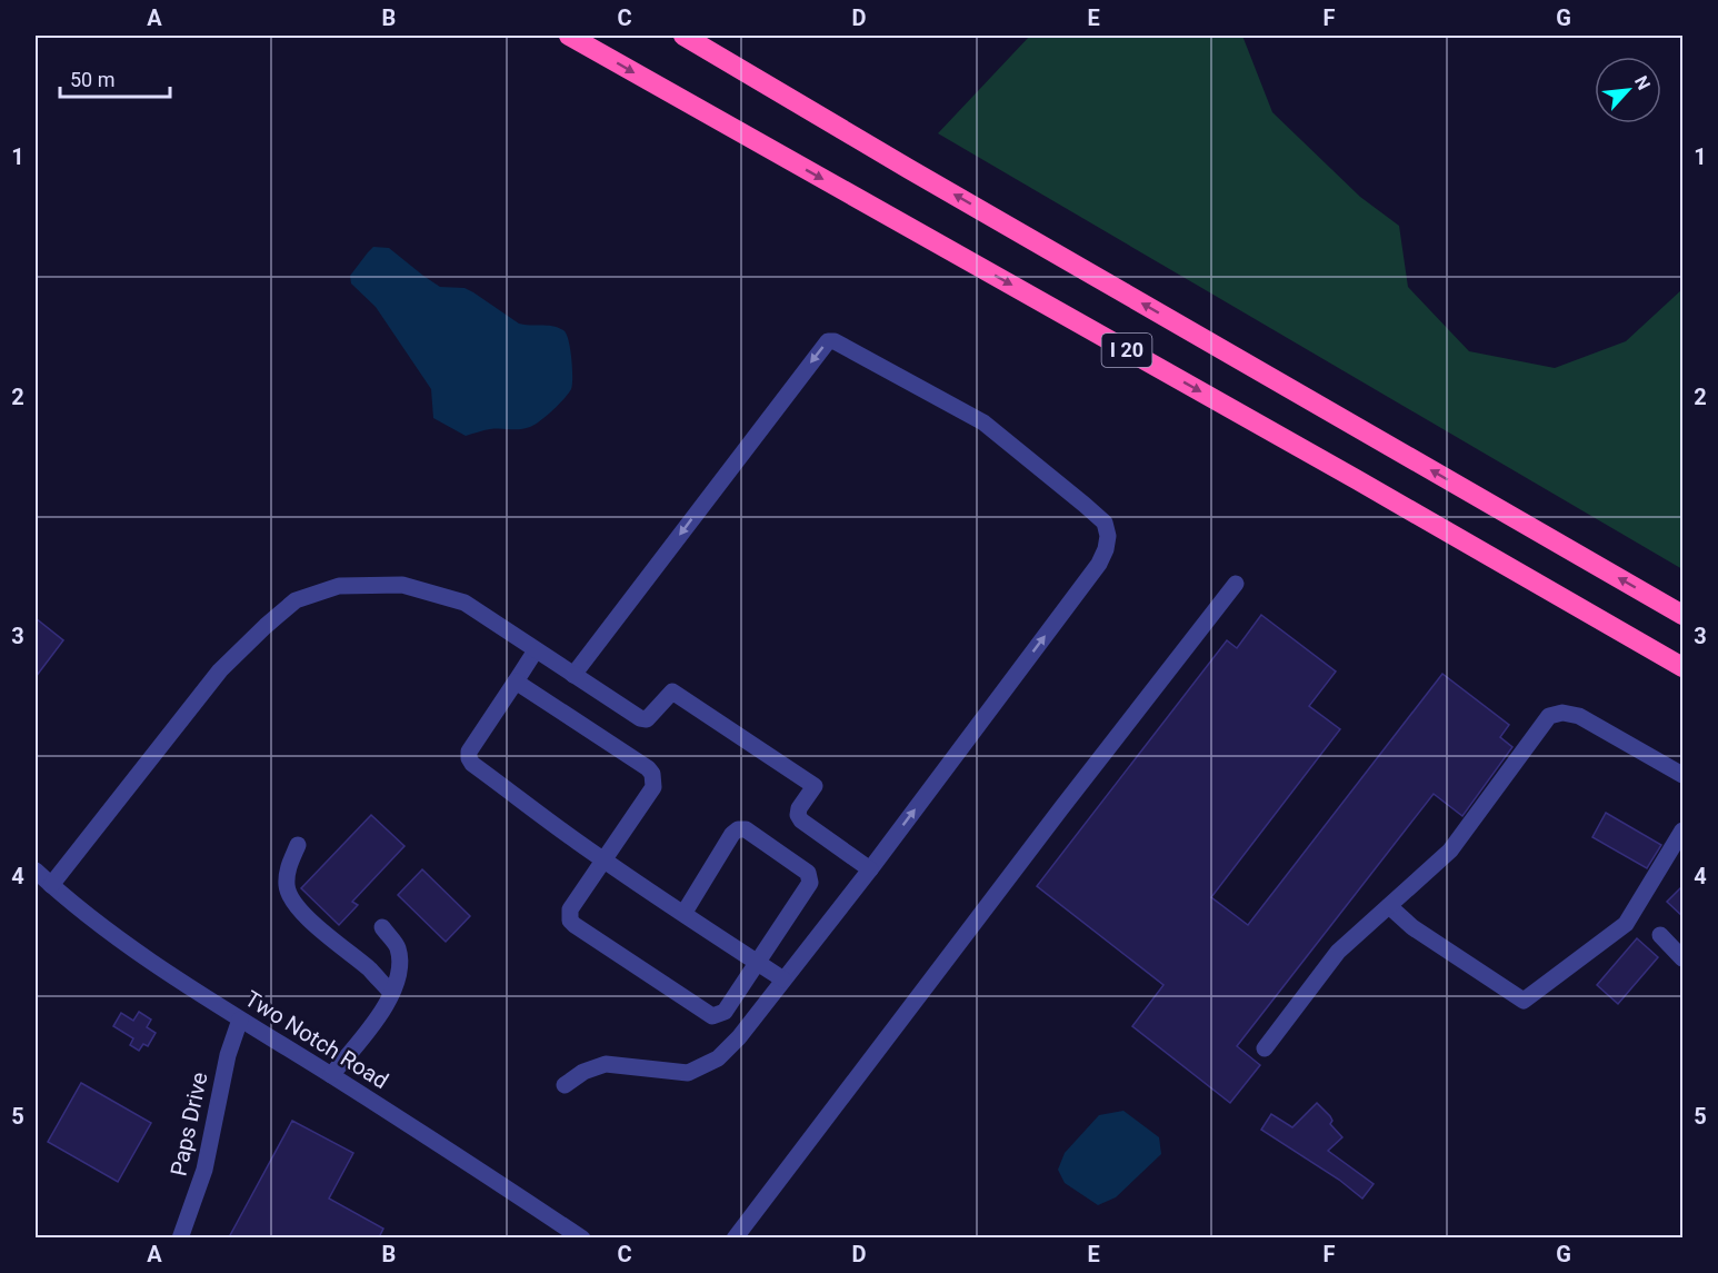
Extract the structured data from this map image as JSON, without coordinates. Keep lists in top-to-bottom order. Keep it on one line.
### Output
{"streets":{"highway":["I 20"],"street":["Two Notch Road","Paps Drive"]},"crossings":[["Two Notch Road","Paps Drive"]],"scale_bar":"50 m","north":"top right","grid":{"columns":["A","B","C","D","E","F","G"],"rows":["1","2","3","4","5"]}}
